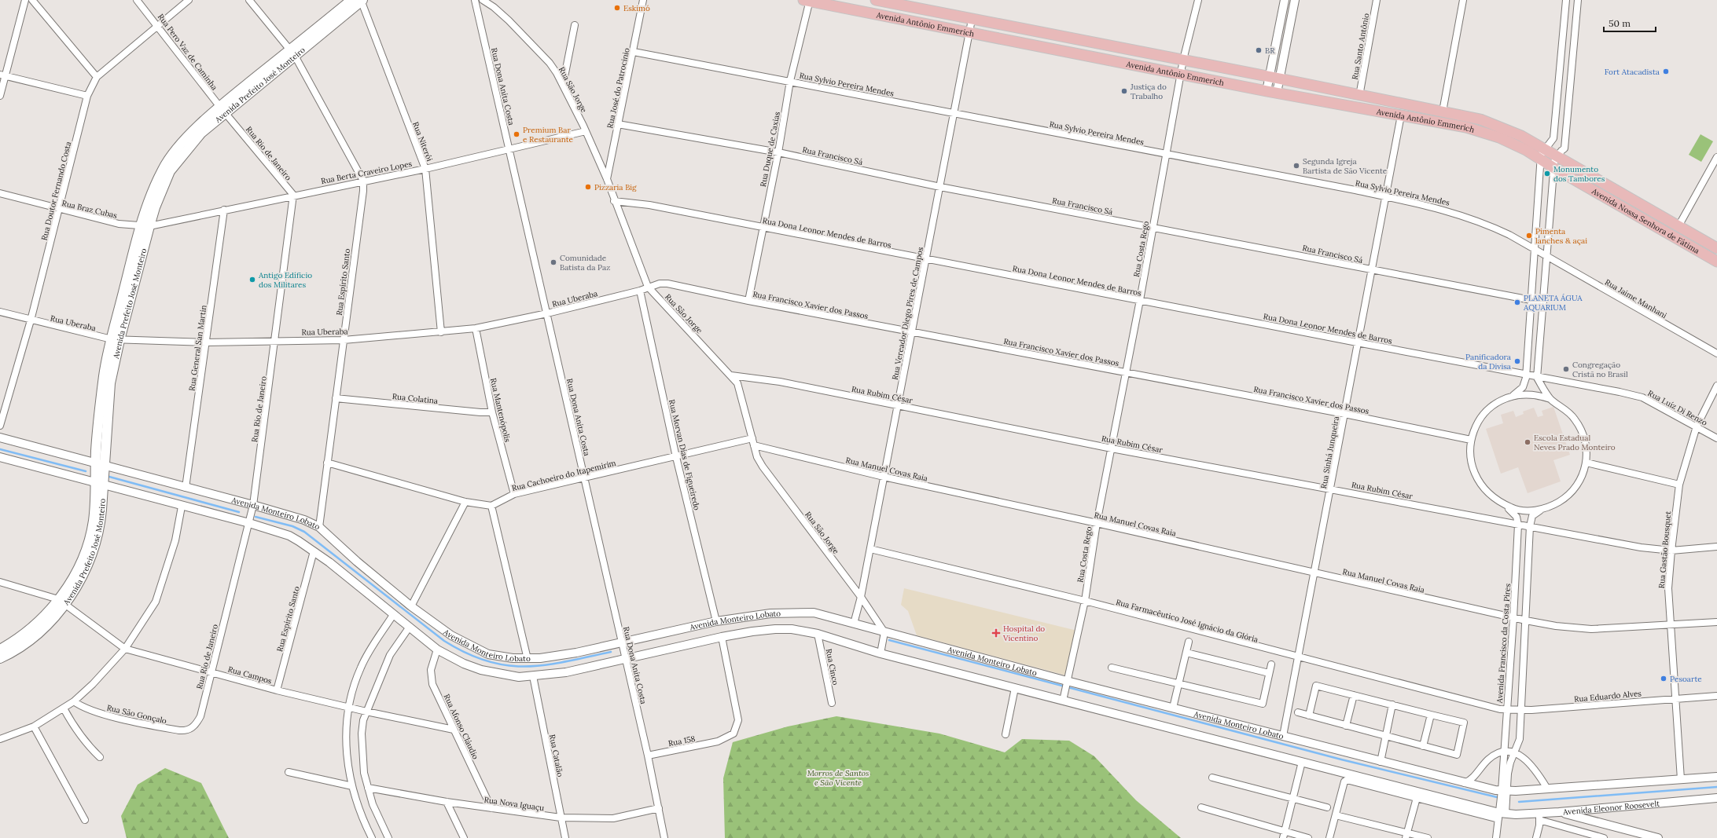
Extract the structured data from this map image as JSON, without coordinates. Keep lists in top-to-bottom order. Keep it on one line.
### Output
{"streets":{"main road":["Avenida Antônio Emmerich","Avenida Prefeito José Monteiro","Avenida Nossa Senhora de Fátima"],"street":["Rua Santo Antônio","Rua Pero Vaz de Caminha","Rua Sylvio Pereira Mendes","Rua Dona Anita Costa","Rua José do Patrocinio","Rua São Jorge","Rua Niterói","Rua Duque de Caxias","Rua Rio de Janeiro","Rua Francisco Sá","Rua Berta Craveiro Lopes","Rua Doutor Fernando Costa","Rua Braz Cubas","Rua Dona Leonor Mendes de Barros","Rua Costa Rego","Rua Espírito Santo","Rua Uberaba","Rua Jaime Manhani","Rua Francisco Xavier dos Passos","Rua Vereador Diego Pires de Campos","Rua General San Martin","Rua Rubim César","Rua Colatina","Rua Luíz Di Renzo","Rua Mantenópolis","Rua Sinhá Junqueira","Rua Morvan Dias de Figueiredo","Rua Manuel Covas Raia","Rua Cachoeiro do Itapemirim","Avenida Monteiro Lobato","Rua Gastão Bousquet","Rua Farmacêutico José Ignácio da Glória","Avenida Francisco da Costa Pires","Rua Cinco","Rua Campos","Rua Eduardo Alves","Rua São Gonçalo","Rua Afonso Cláudio","Rua 158","Rua Catalão","Rua Nova Iguaçu","Avenida Eleonor Roosevelt"]},"crossings":[["Avenida Antônio Emmerich","Rua Santo Antônio"],["Avenida Antônio Emmerich","Rua Duque de Caxias"],["Avenida Antônio Emmerich","Avenida Nossa Senhora de Fátima"],["Avenida Antônio Emmerich","Rua Costa Rego"],["Avenida Antônio Emmerich","Rua Vereador Diego Pires de Campos"],["Avenida Antônio Emmerich","Rua Sinhá Junqueira"],["Rua Pero Vaz de Caminha","Avenida Prefeito José Monteiro"],["Rua Pero Vaz de Caminha","Rua Rio de Janeiro"],["Rua Pero Vaz de Caminha","Rua Doutor Fernando Costa"],["Rua Sylvio Pereira Mendes","Rua José do Patrocinio"],["Rua Sylvio Pereira Mendes","Rua Duque de Caxias"],["Rua Sylvio Pereira Mendes","Rua Costa Rego"],["Rua Sylvio Pereira Mendes","Rua Jaime Manhani"],["Rua Sylvio Pereira Mendes","Rua Vereador Diego Pires de Campos"],["Rua Sylvio Pereira Mendes","Rua Sinhá Junqueira"],["Avenida Prefeito José Monteiro","Rua Niterói"],["Avenida Prefeito José Monteiro","Rua Rio de Janeiro"],["Avenida Prefeito José Monteiro","Rua Berta Craveiro Lopes"],["Avenida Prefeito José Monteiro","Rua Braz Cubas"],["Avenida Prefeito José Monteiro","Rua Uberaba"],["Avenida Prefeito José Monteiro","Avenida Monteiro Lobato"],["Avenida Prefeito José Monteiro","Rua Campos"],["Rua Dona Anita Costa","Rua Berta Craveiro Lopes"],["Rua Dona Anita Costa","Rua Uberaba"],["Rua Dona Anita Costa","Rua Cachoeiro do Itapemirim"],["Rua Dona Anita Costa","Avenida Monteiro Lobato"],["Rua Dona Anita Costa","Rua 158"],["Rua Dona Anita Costa","Rua Nova Iguaçu"],["Rua José do Patrocinio","Rua São Jorge"],["Rua José do Patrocinio","Rua Francisco Sá"],["Rua São Jorge","Rua Berta Craveiro Lopes"],["Rua São Jorge","Rua Dona Leonor Mendes de Barros"],["Rua São Jorge","Rua Uberaba"],["Rua São Jorge","Rua Francisco Xavier dos Passos"],["Rua São Jorge","Rua Vereador Diego Pires de Campos"],["Rua São Jorge","Rua Rubim César"],["Rua São Jorge","Rua Manuel Covas Raia"],["Rua São Jorge","Rua Cachoeiro do Itapemirim"],["Rua São Jorge","Avenida Monteiro Lobato"],["Rua Niterói","Rua Berta Craveiro Lopes"],["Rua Niterói","Rua Uberaba"],["Rua Duque de Caxias","Rua Francisco Sá"],["Rua Duque de Caxias","Rua Dona Leonor Mendes de Barros"],["Rua Duque de Caxias","Rua Francisco Xavier dos Passos"],["Rua Rio de Janeiro","Rua Berta Craveiro Lopes"],["Rua Rio de Janeiro","Rua Uberaba"],["Rua Rio de Janeiro","Avenida Monteiro Lobato"],["Rua Rio de Janeiro","Rua Campos"],["Rua Rio de Janeiro","Rua São Gonçalo"],["Rua Francisco Sá","Rua Costa Rego"],["Rua Francisco Sá","Rua Vereador Diego Pires de Campos"],["Rua Francisco Sá","Rua Sinhá Junqueira"],["Rua Berta Craveiro Lopes","Rua Braz Cubas"],["Rua Berta Craveiro Lopes","Rua Espírito Santo"],["Rua Berta Craveiro Lopes","Rua General San Martin"],["Rua Doutor Fernando Costa","Rua Braz Cubas"],["Rua Doutor Fernando Costa","Rua Uberaba"],["Rua Dona Leonor Mendes de Barros","Rua Costa Rego"],["Rua Dona Leonor Mendes de Barros","Rua Vereador Diego Pires de Campos"],["Rua Dona Leonor Mendes de Barros","Rua Luíz Di Renzo"],["Rua Dona Leonor Mendes de Barros","Rua Sinhá Junqueira"],["Rua Costa Rego","Rua Francisco Xavier dos Passos"],["Rua Costa Rego","Rua Rubim César"],["Rua Costa Rego","Rua Manuel Covas Raia"],["Rua Costa Rego","Avenida Monteiro Lobato"],["Rua Costa Rego","Rua Farmacêutico José Ignácio da Glória"],["Rua Espírito Santo","Rua Uberaba"],["Rua Espírito Santo","Rua Colatina"],["Rua Espírito Santo","Avenida Monteiro Lobato"],["Rua Espírito Santo","Rua Campos"],["Rua Uberaba","Rua Francisco Xavier dos Passos"],["Rua Uberaba","Rua General San Martin"],["Rua Uberaba","Rua Mantenópolis"],["Rua Uberaba","Rua Morvan Dias de Figueiredo"],["Rua Francisco Xavier dos Passos","Rua Vereador Diego Pires de Campos"],["Rua Francisco Xavier dos Passos","Rua Sinhá Junqueira"],["Rua Francisco Xavier dos Passos","Avenida Francisco da Costa Pires"],["Rua Vereador Diego Pires de Campos","Rua Rubim César"],["Rua Vereador Diego Pires de Campos","Rua Manuel Covas Raia"],["Rua Vereador Diego Pires de Campos","Avenida Monteiro Lobato"],["Rua Vereador Diego Pires de Campos","Rua Farmacêutico José Ignácio da Glória"],["Rua General San Martin","Avenida Monteiro Lobato"],["Rua Rubim César","Rua Sinhá Junqueira"],["Rua Rubim César","Rua Gastão Bousquet"],["Rua Rubim César","Avenida Francisco da Costa Pires"],["Rua Colatina","Rua Mantenópolis"],["Rua Luíz Di Renzo","Rua Gastão Bousquet"],["Rua Mantenópolis","Rua Cachoeiro do Itapemirim"],["Rua Sinhá Junqueira","Rua Manuel Covas Raia"],["Rua Sinhá Junqueira","Avenida Monteiro Lobato"],["Rua Sinhá Junqueira","Rua Farmacêutico José Ignácio da Glória"],["Rua Morvan Dias de Figueiredo","Rua Cachoeiro do Itapemirim"],["Rua Morvan Dias de Figueiredo","Avenida Monteiro Lobato"],["Rua Manuel Covas Raia","Rua Gastão Bousquet"],["Rua Manuel Covas Raia","Avenida Francisco da Costa Pires"],["Avenida Monteiro Lobato","Avenida Francisco da Costa Pires"],["Avenida Monteiro Lobato","Rua Cinco"],["Avenida Monteiro Lobato","Rua Afonso Cláudio"],["Avenida Monteiro Lobato","Rua 158"],["Avenida Monteiro Lobato","Rua Catalão"],["Avenida Monteiro Lobato","Avenida Eleonor Roosevelt"],["Rua Gastão Bousquet","Rua Eduardo Alves"],["Rua Farmacêutico José Ignácio da Glória","Avenida Francisco da Costa Pires"],["Rua Farmacêutico José Ignácio da Glória","Rua Eduardo Alves"],["Avenida Francisco da Costa Pires","Rua Eduardo Alves"],["Rua Campos","Rua Afonso Cláudio"],["Rua Afonso Cláudio","Rua Nova Iguaçu"],["Rua Catalão","Rua Nova Iguaçu"]],"parks":["Morros de Santos e São Vicente"],"places":{"other":["Eskimó","BR","Fort Atacadista","Justiça do Trabalho","Premium Bar e Restaurante","Segunda Igreja Bartista de São Vicente","Monumento dos Tambores","Pizzaria Big","Pimenta lanches & açai","Comunidade Batista da Paz","Antigo Edíficio dos Militares","PLANETA ÁGUA AQUARIUM","Panificadora da Divisa","Congregação Cristã no Brasil","Escola Estadual Neves Prado Monteiro","Pesoarte"],"health":["Hospital do Vicentino"]},"scale_bar":"50 m"}
